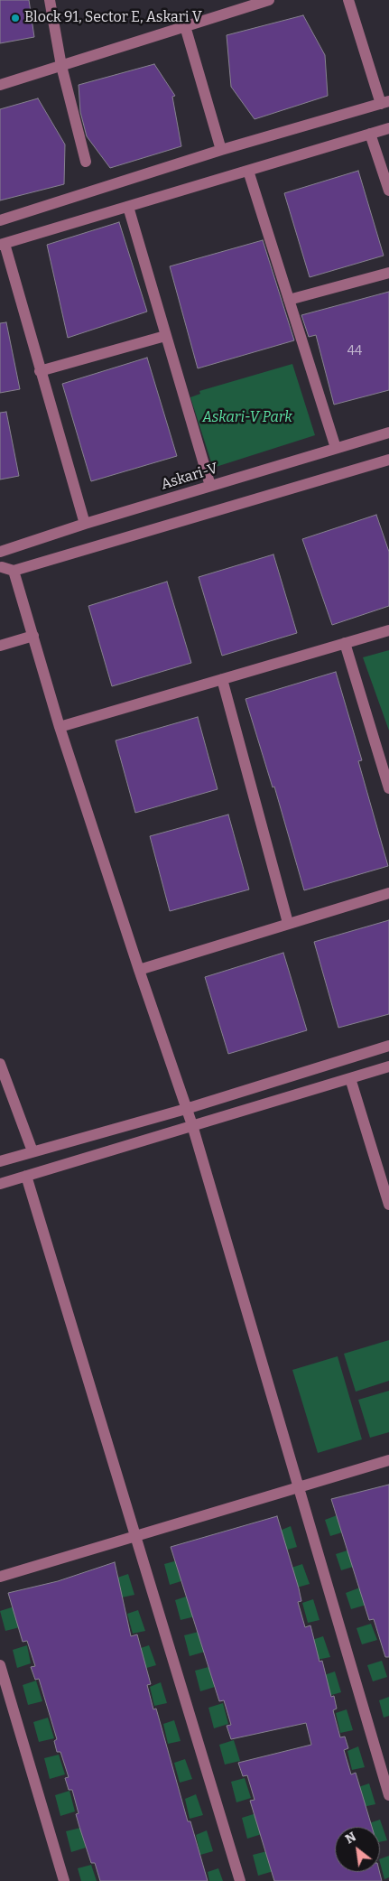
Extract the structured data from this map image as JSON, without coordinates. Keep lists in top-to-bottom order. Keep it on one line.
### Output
{"streets":{"street":["Askari-V"]},"parks":["Askari-V Park"],"places":["Block 91, Sector E, Askari V"],"house_numbers":["44"],"north":"top left"}
